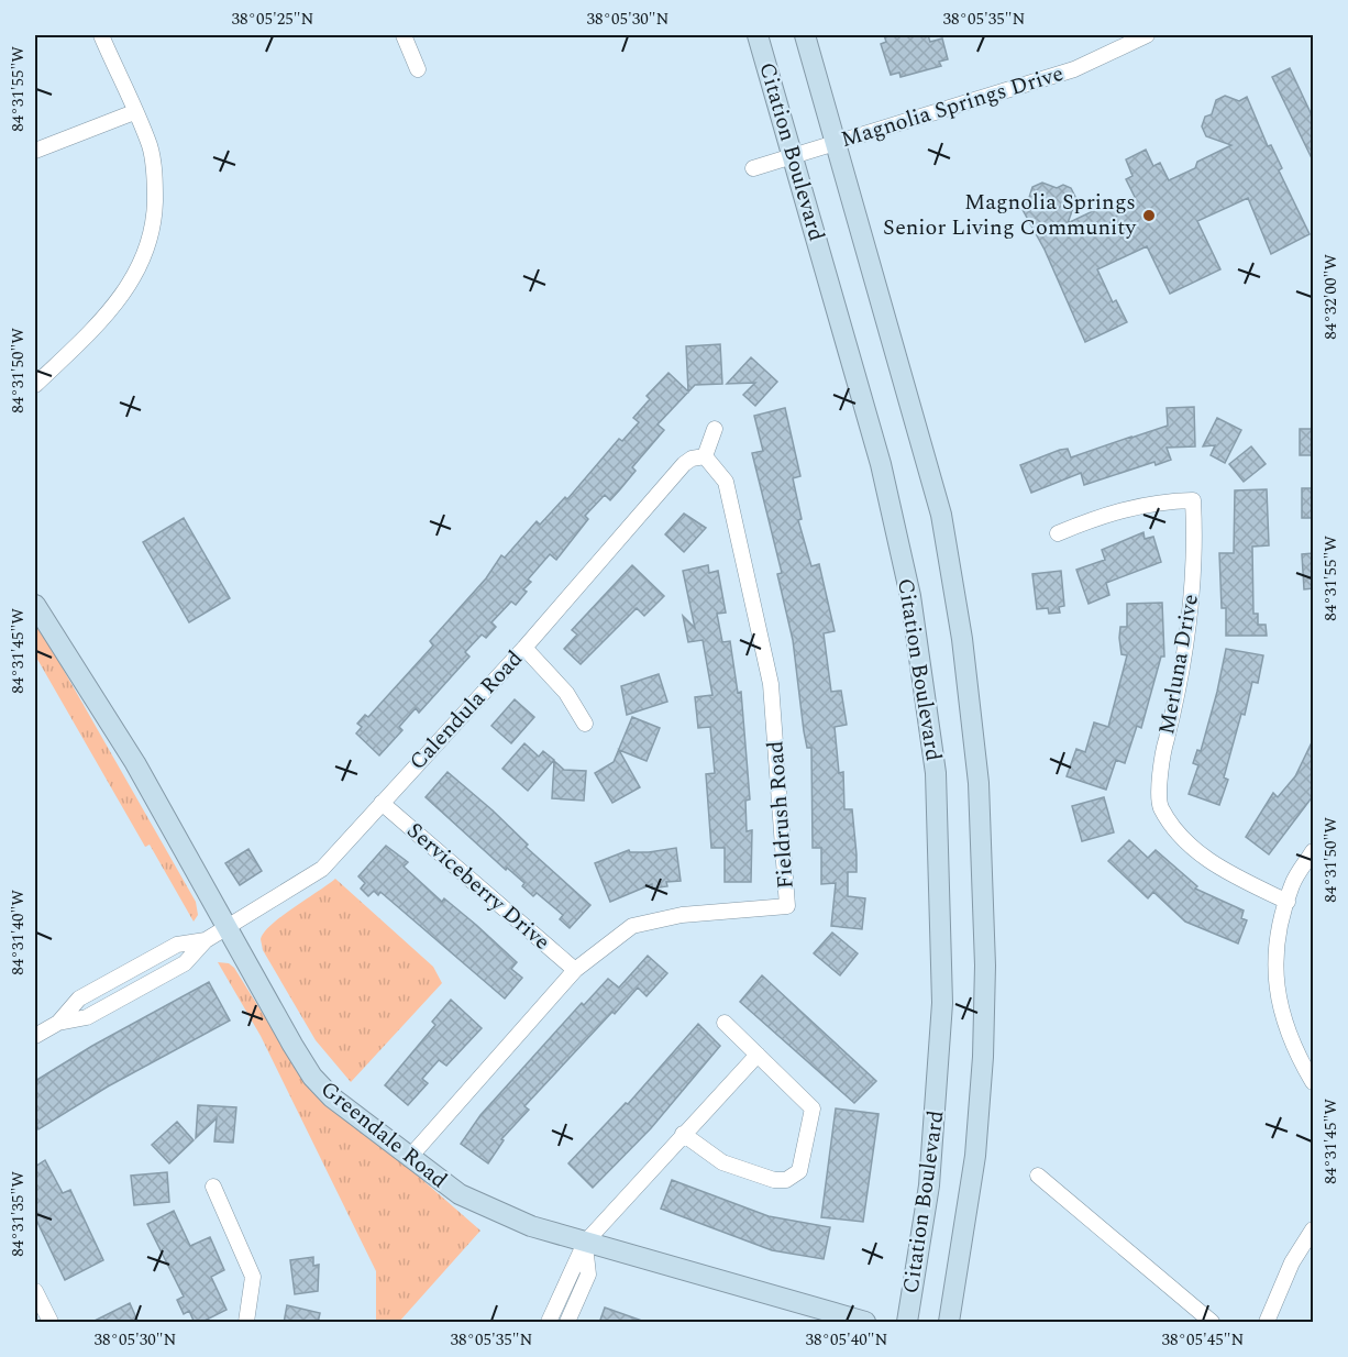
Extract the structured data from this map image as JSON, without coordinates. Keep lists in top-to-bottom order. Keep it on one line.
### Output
{"streets":{"main road":["Citation Boulevard","Greendale Road"],"street":["Magnolia Springs Drive","Merluna Drive","Calendula Road","Fieldrush Road","Serviceberry Drive"]},"crossings":[["Magnolia Springs Drive","Citation Boulevard"],["Calendula Road","Fieldrush Road"],["Calendula Road","Serviceberry Drive"],["Calendula Road","Greendale Road"],["Fieldrush Road","Serviceberry Drive"],["Fieldrush Road","Greendale Road"]],"places":["Magnolia Springs Senior Living Community"],"coordinates":["38°05'25\"N","38°05'30\"N","38°05'35\"N","84°31'55\"W","84°32'00\"W","84°31'50\"W","84°31'45\"W","84°31'40\"W","84°31'35\"W","38°05'40\"N","38°05'45\"N"]}
